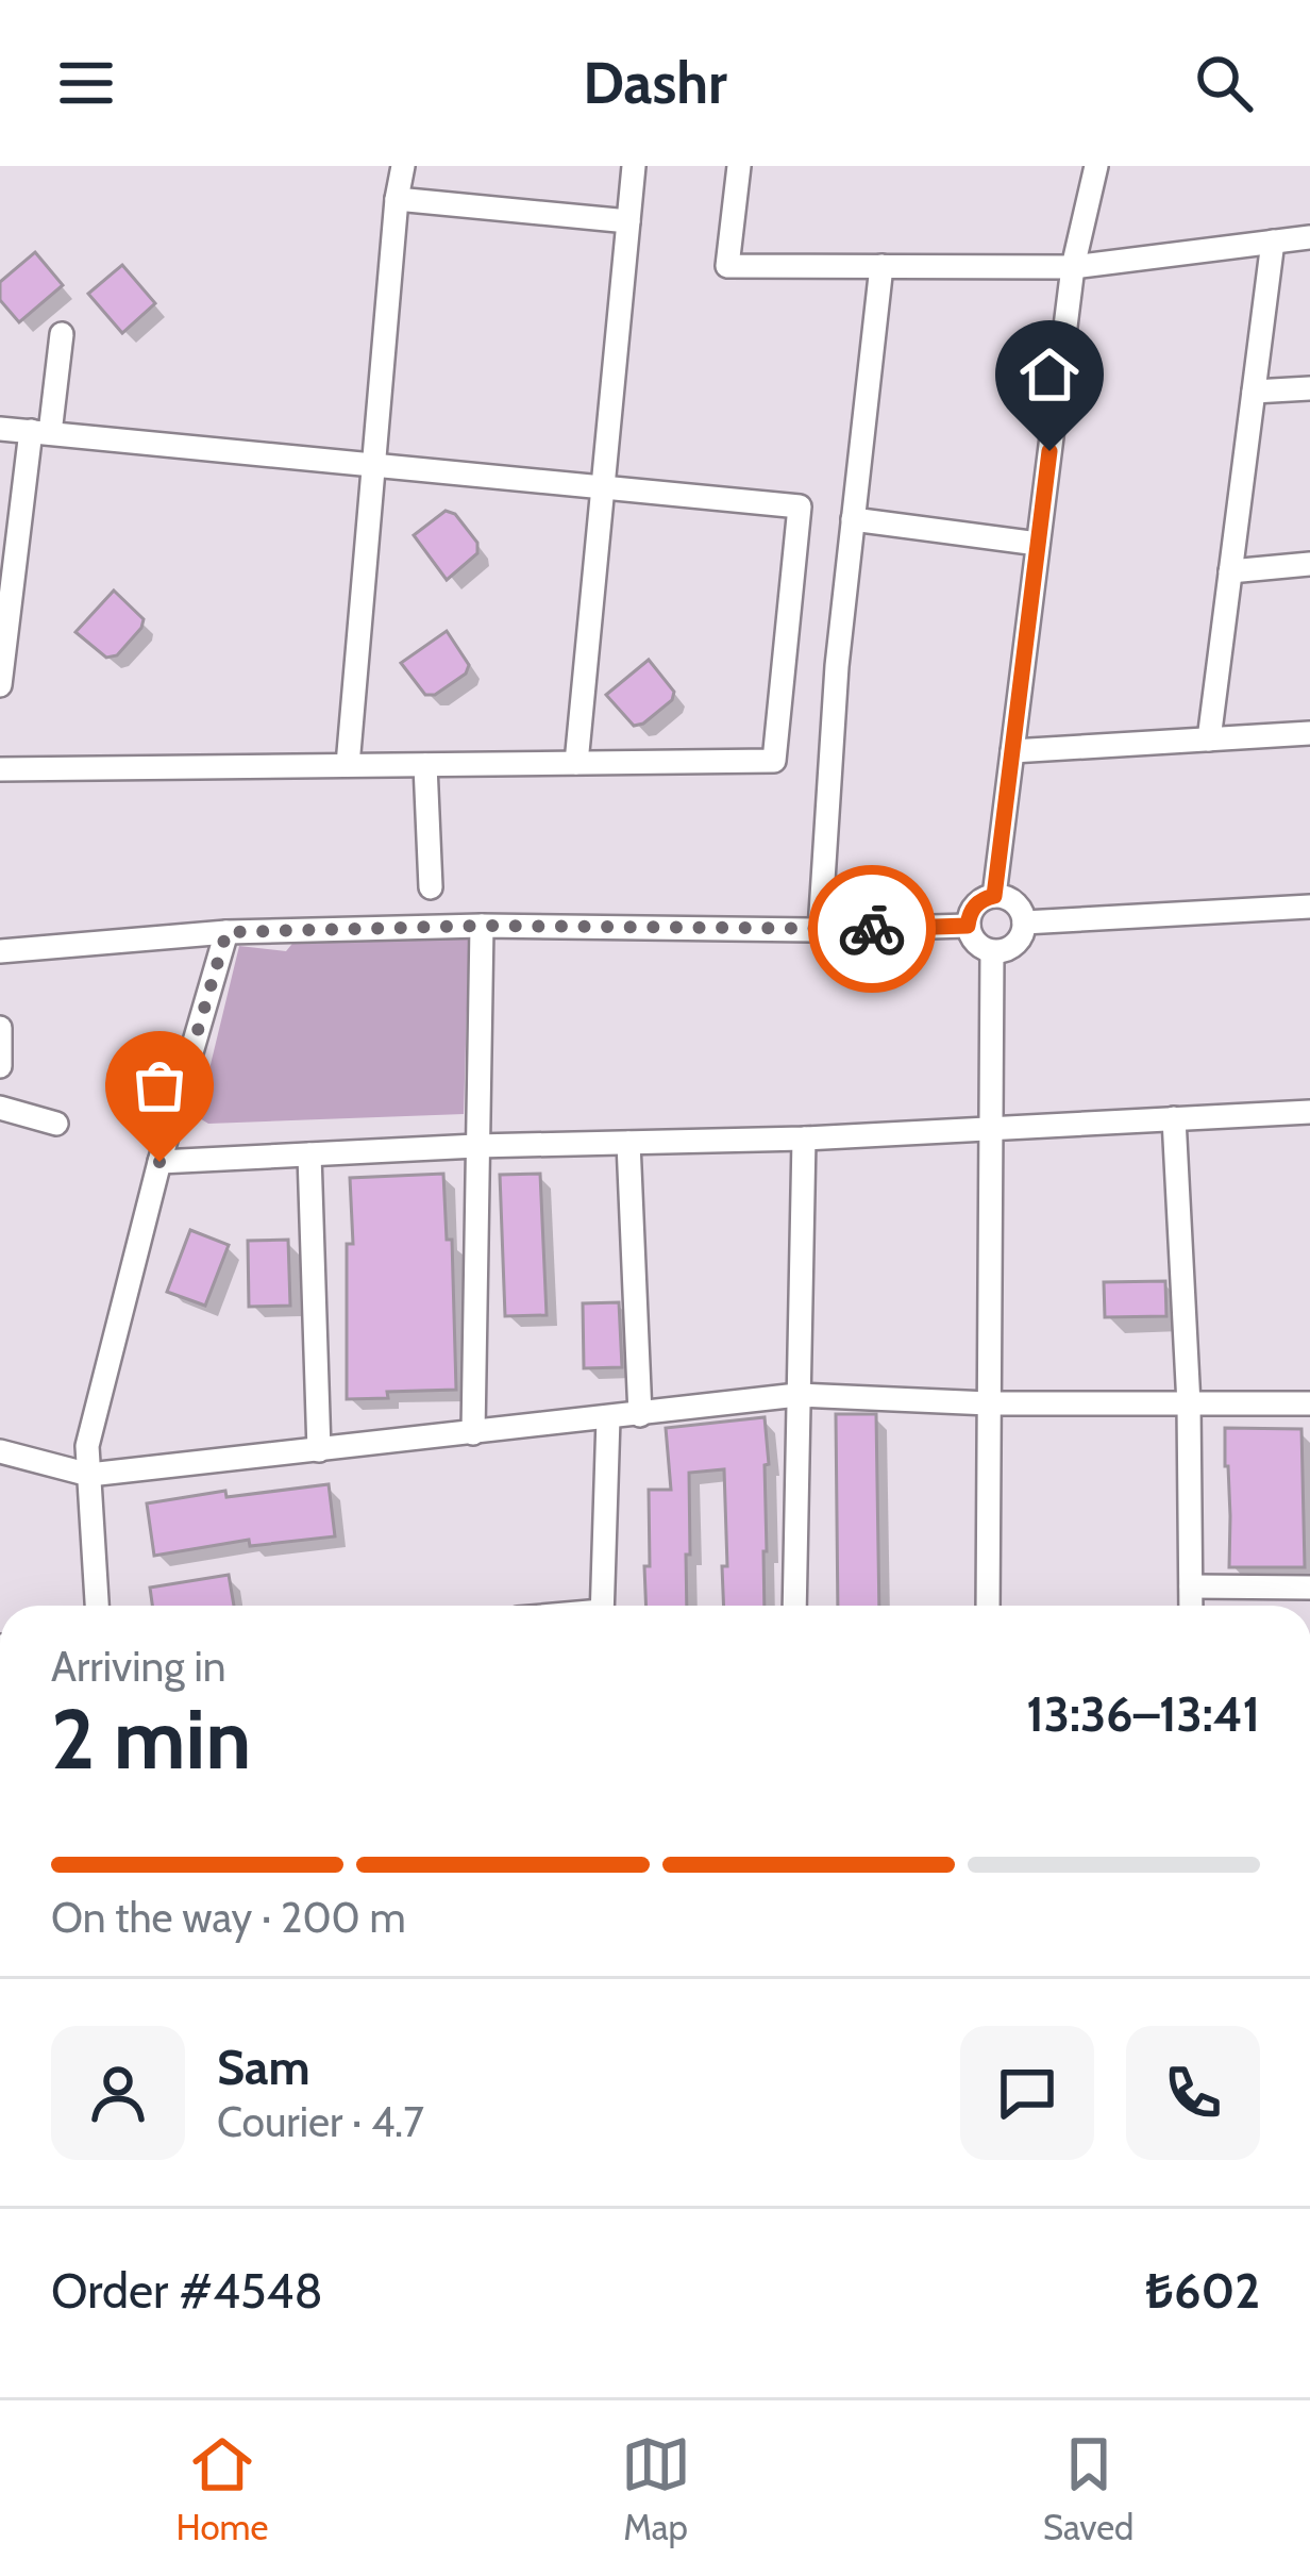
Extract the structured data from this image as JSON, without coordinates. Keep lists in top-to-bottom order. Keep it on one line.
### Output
{"page":{"header":"Dashr","heading":["2 min","Arriving in","13:36–13:41"],"panel":["Sam","Courier · 4.7","Order #4548","₺602"],"bar":"On the way · 200 m","tabs":["Home","Map","Saved"]}}
